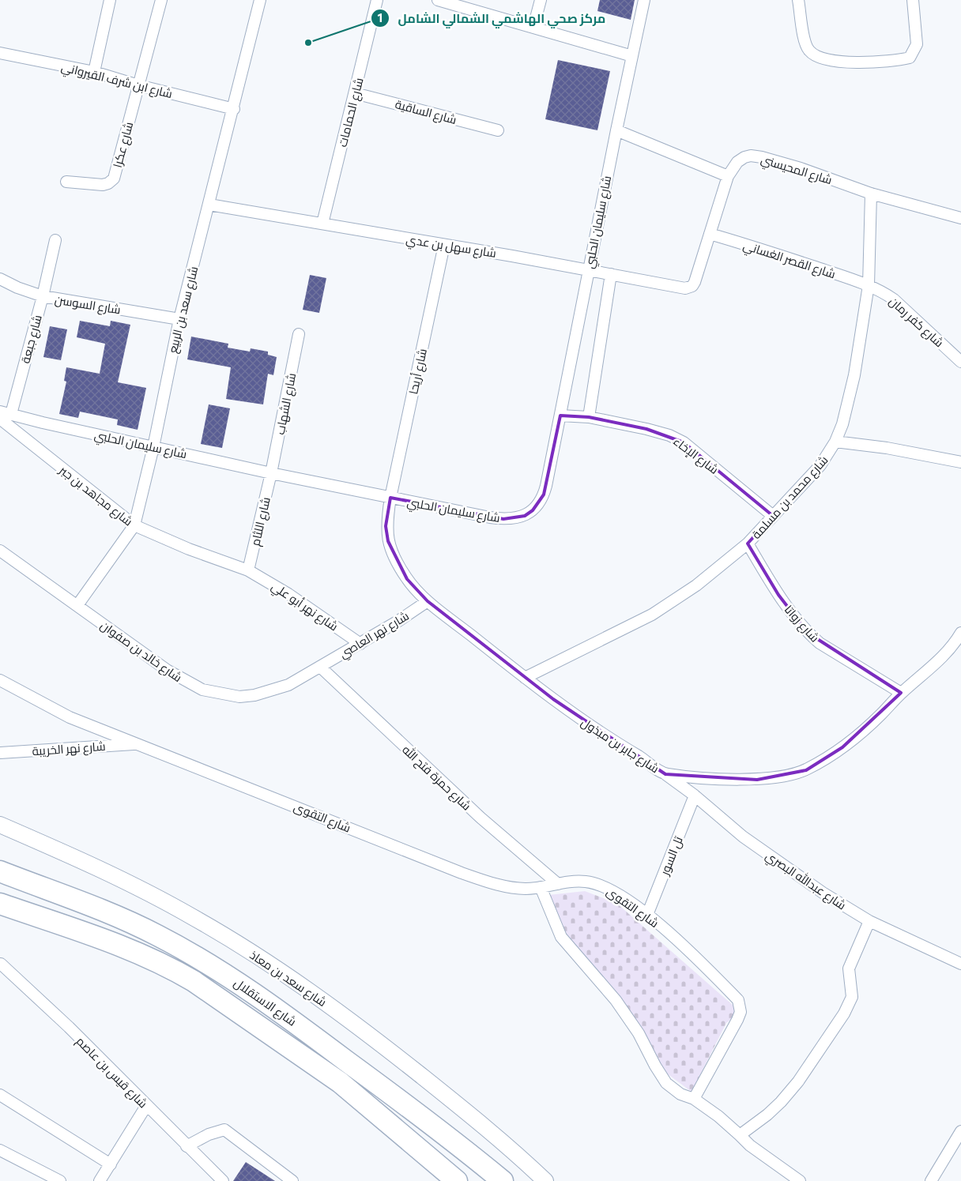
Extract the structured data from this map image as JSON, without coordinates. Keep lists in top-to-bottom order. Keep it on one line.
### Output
{"streets":{"highway":["شارع الاستقلال"],"street":["شارع ابن شرف القيرواني","شارع الساقية","شارع الحمامات","شارع عكرا","شارع المحيسني","شارع سليمان الحلبي","شارع سهل بن عدي","شارع القصر الغساني","شارع السوسن","شارع سعد بن الربيع","شارع كفر رمان","شارع جبعة","شارع أريحا","شارع الشهاب","شارع الإخاء","شارع مجاهد بن جبر","شارع محمد بن مسلمة","شارع اللثام","شارع نهر أبو علي","شارع زواتا","شارع نهر العاصي","شارع خالد بن صفوان","شارع جابر بن مبذول","شارع نهر الخريبة","شارع حمزة فتح الله","شارع التقوى","تل السور","شارع عبدالله البصري","شارع سعد بن معاذ","شارع قيس بن عاصم"]},"crossings":[["شارع ابن شرف القيرواني","شارع عكرا"],["شارع ابن شرف القيرواني","شارع سعد بن الربيع"],["شارع الساقية","شارع الحمامات"],["شارع الحمامات","شارع سهل بن عدي"],["شارع المحيسني","شارع سهل بن عدي"],["شارع المحيسني","شارع القصر الغساني"],["شارع المحيسني","شارع محمد بن مسلمة"],["شارع سليمان الحلبي","شارع سهل بن عدي"],["شارع سليمان الحلبي","شارع سعد بن الربيع"],["شارع سليمان الحلبي","شارع جبعة"],["شارع سليمان الحلبي","شارع أريحا"],["شارع سليمان الحلبي","شارع الشهاب"],["شارع سليمان الحلبي","شارع الإخاء"],["شارع سليمان الحلبي","شارع اللثام"],["شارع سليمان الحلبي","شارع جابر بن مبذول"],["شارع سهل بن عدي","شارع سعد بن الربيع"],["شارع سهل بن عدي","شارع أريحا"],["شارع القصر الغساني","شارع كفر رمان"],["شارع القصر الغساني","شارع محمد بن مسلمة"],["شارع السوسن","شارع سعد بن الربيع"],["شارع السوسن","شارع جبعة"],["شارع سعد بن الربيع","شارع مجاهد بن جبر"],["شارع سعد بن الربيع","شارع خالد بن صفوان"],["شارع كفر رمان","شارع محمد بن مسلمة"],["شارع أريحا","شارع جابر بن مبذول"],["شارع الشهاب","شارع اللثام"],["شارع الإخاء","شارع محمد بن مسلمة"],["شارع مجاهد بن جبر","شارع اللثام"],["شارع مجاهد بن جبر","شارع نهر أبو علي"],["شارع محمد بن مسلمة","شارع زواتا"],["شارع محمد بن مسلمة","شارع جابر بن مبذول"],["شارع اللثام","شارع نهر أبو علي"],["شارع نهر أبو علي","شارع نهر العاصي"],["شارع زواتا","شارع جابر بن مبذول"],["شارع نهر العاصي","شارع خالد بن صفوان"],["شارع نهر العاصي","شارع جابر بن مبذول"],["شارع نهر العاصي","شارع حمزة فتح الله"],["شارع خالد بن صفوان","شارع حمزة فتح الله"],["شارع جابر بن مبذول","شارع عبدالله البصري"],["شارع نهر الخريبة","شارع التقوى"],["شارع حمزة فتح الله","شارع التقوى"],["شارع التقوى","تل السور"],["تل السور","شارع عبدالله البصري"]],"places":["مركز صحي الهاشمي الشمالي الشامل"]}
